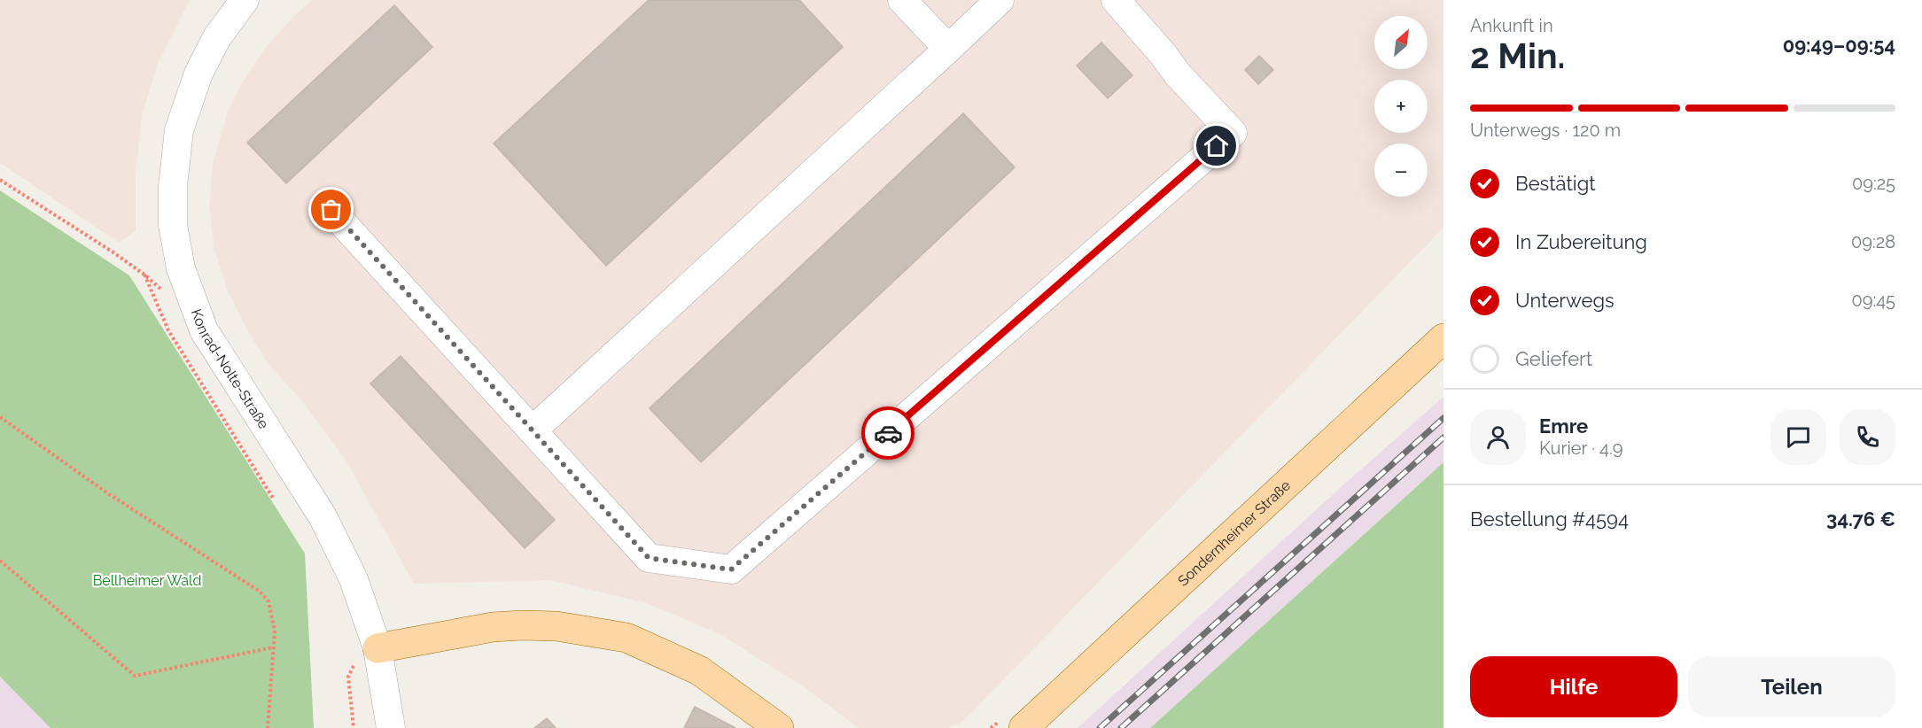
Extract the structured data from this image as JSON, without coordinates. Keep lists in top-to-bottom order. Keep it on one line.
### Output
{"streets":{"main road":["Sondernheimer Straße"],"street":["Konrad-Nolte-Straße"]},"parks":["Bellheimer Wald"],"north":"top right","page":{"heading":["2 Min.","Ankunft in","09:49–09:54"],"panel":["Emre","Kurier · 4.9","Bestellung #4594","34.76 €"],"map_buttons":["+","−"],"bar":"Unterwegs · 120 m","list":[["Bestätigt","09:25"],["In Zubereitung","09:28"],["Unterwegs","09:45"],"Geliefert"],"buttons":["Hilfe","Teilen"]}}
